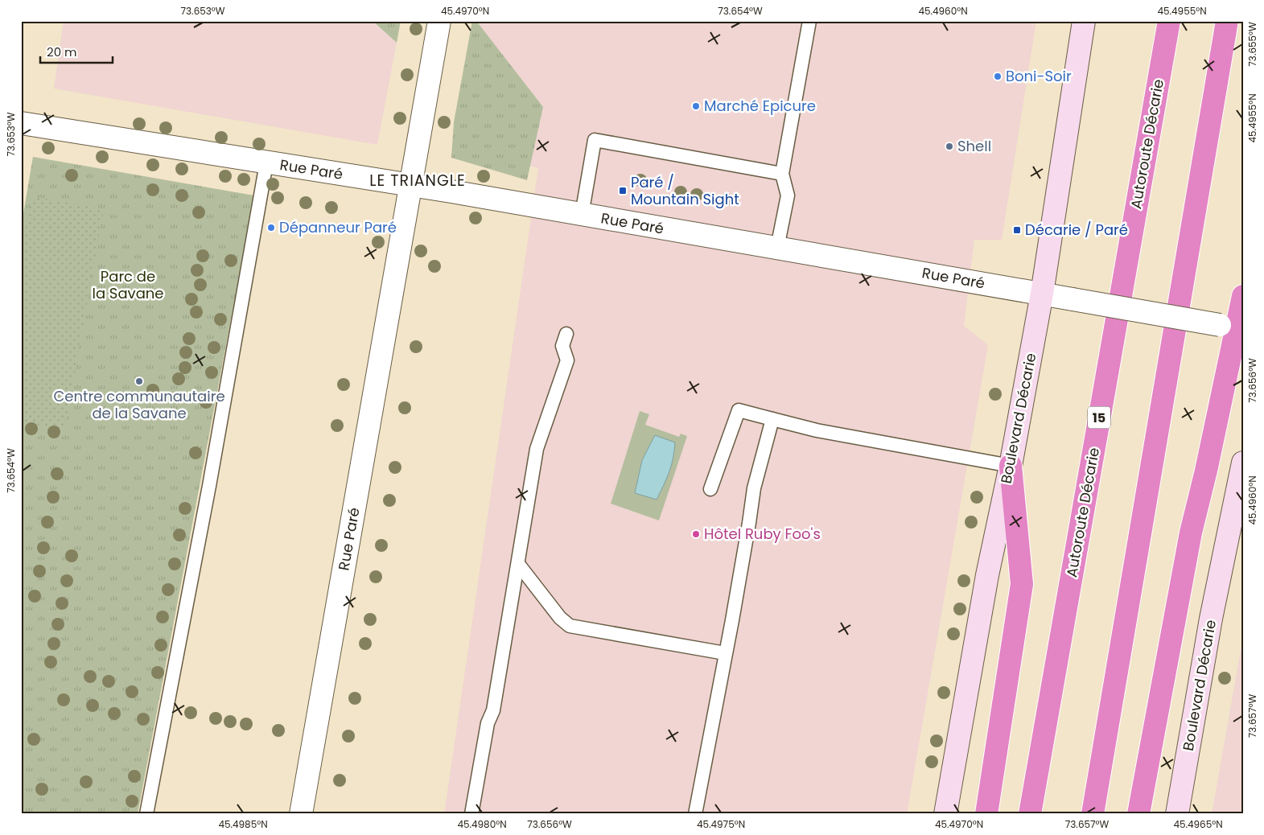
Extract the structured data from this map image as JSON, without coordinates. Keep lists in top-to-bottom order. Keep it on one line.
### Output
{"streets":{"highway":["Autoroute Décarie","15"],"main road":["Boulevard Décarie"],"street":["Rue Paré"]},"crossings":[["Rue Paré","Boulevard Décarie"]],"districts":["LE TRIANGLE"],"parks":["Parc de la Savane"],"places":{"other":["Boni-Soir","Marché Epicure","Shell","Dépanneur Paré","Centre communautaire de la Savane","Hôtel Ruby Foo's"],"transit":["Paré / Mountain Sight","Décarie / Paré"]},"scale_bar":"20 m","coordinates":["73.653°W","45.4970°N","73.654°W","45.4960°N","45.4955°N","73.655°W","73.656°W","73.657°W","45.4985°N","45.4980°N","45.4975°N","45.4965°N"]}
